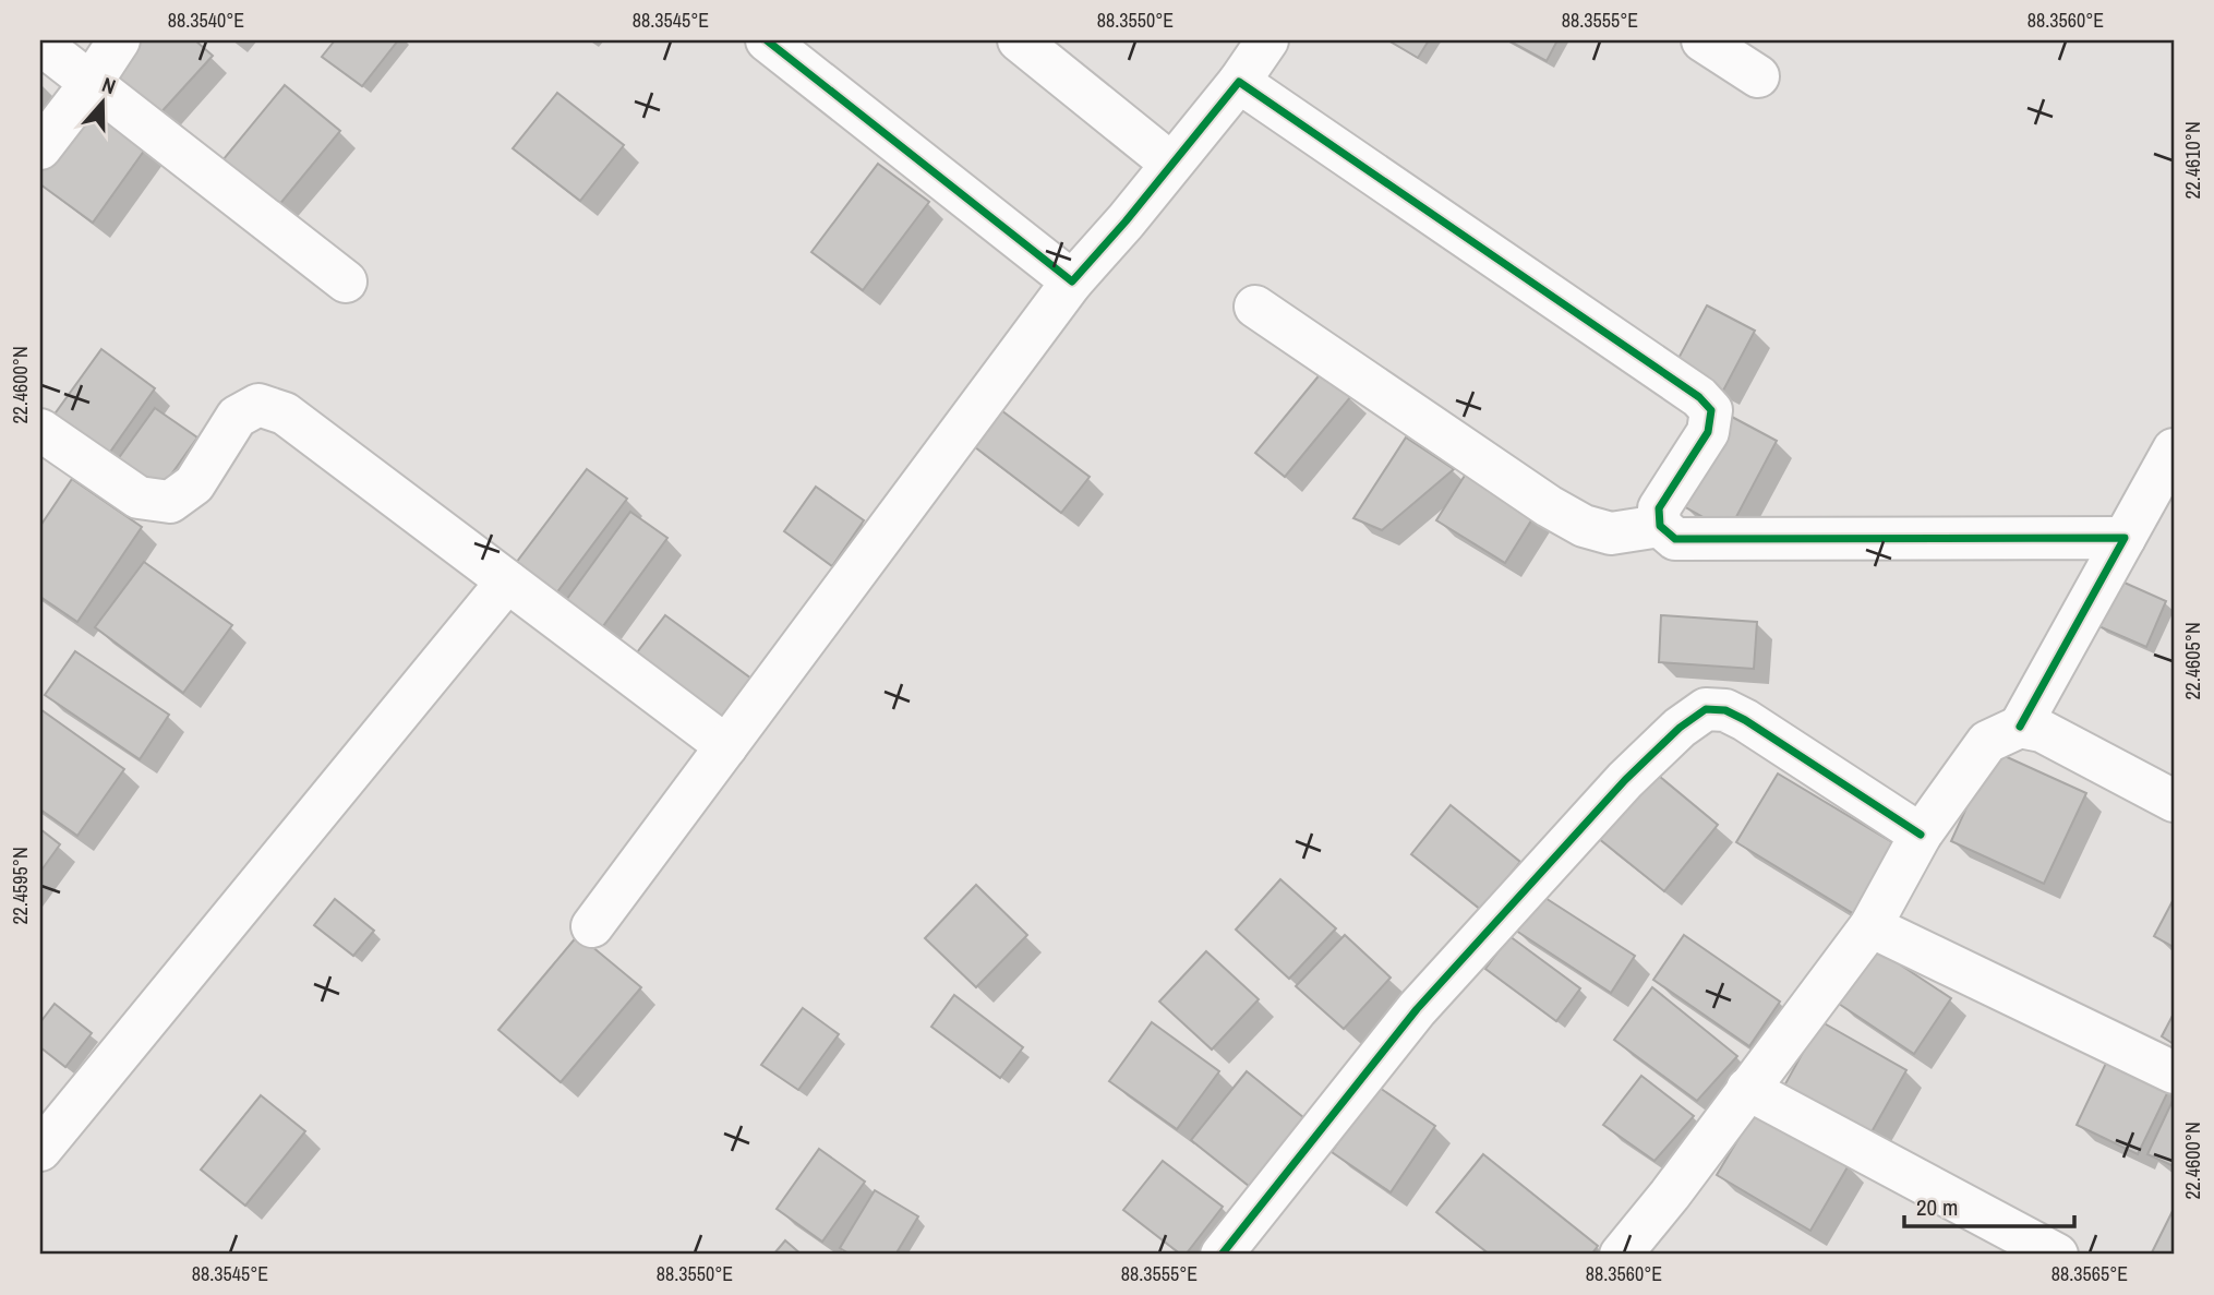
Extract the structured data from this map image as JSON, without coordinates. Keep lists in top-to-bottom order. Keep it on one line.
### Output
{"scale_bar":"20 m","north":"top","coordinates":["88.3540°E","88.3545°E","88.3550°E","88.3555°E","88.3560°E","22.4610°N","22.4600°N","22.4605°N","22.4595°N","88.3565°E"]}
